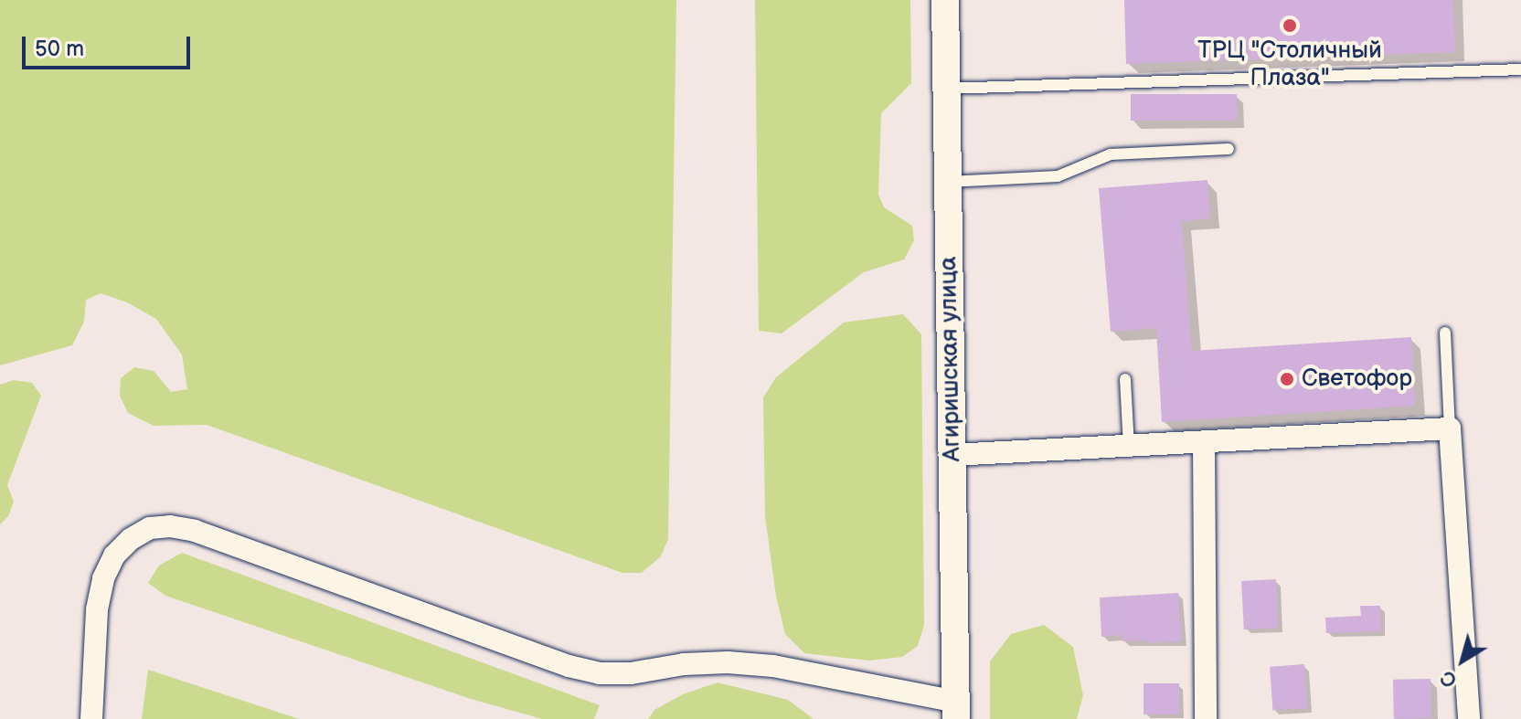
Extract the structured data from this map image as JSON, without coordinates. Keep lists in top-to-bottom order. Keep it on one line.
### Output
{"streets":{"street":["Агиришская улица"]},"places":["ТРЦ \"Столичный Плаза\"","Светофор"],"scale_bar":"50 m","north":"bottom left"}
